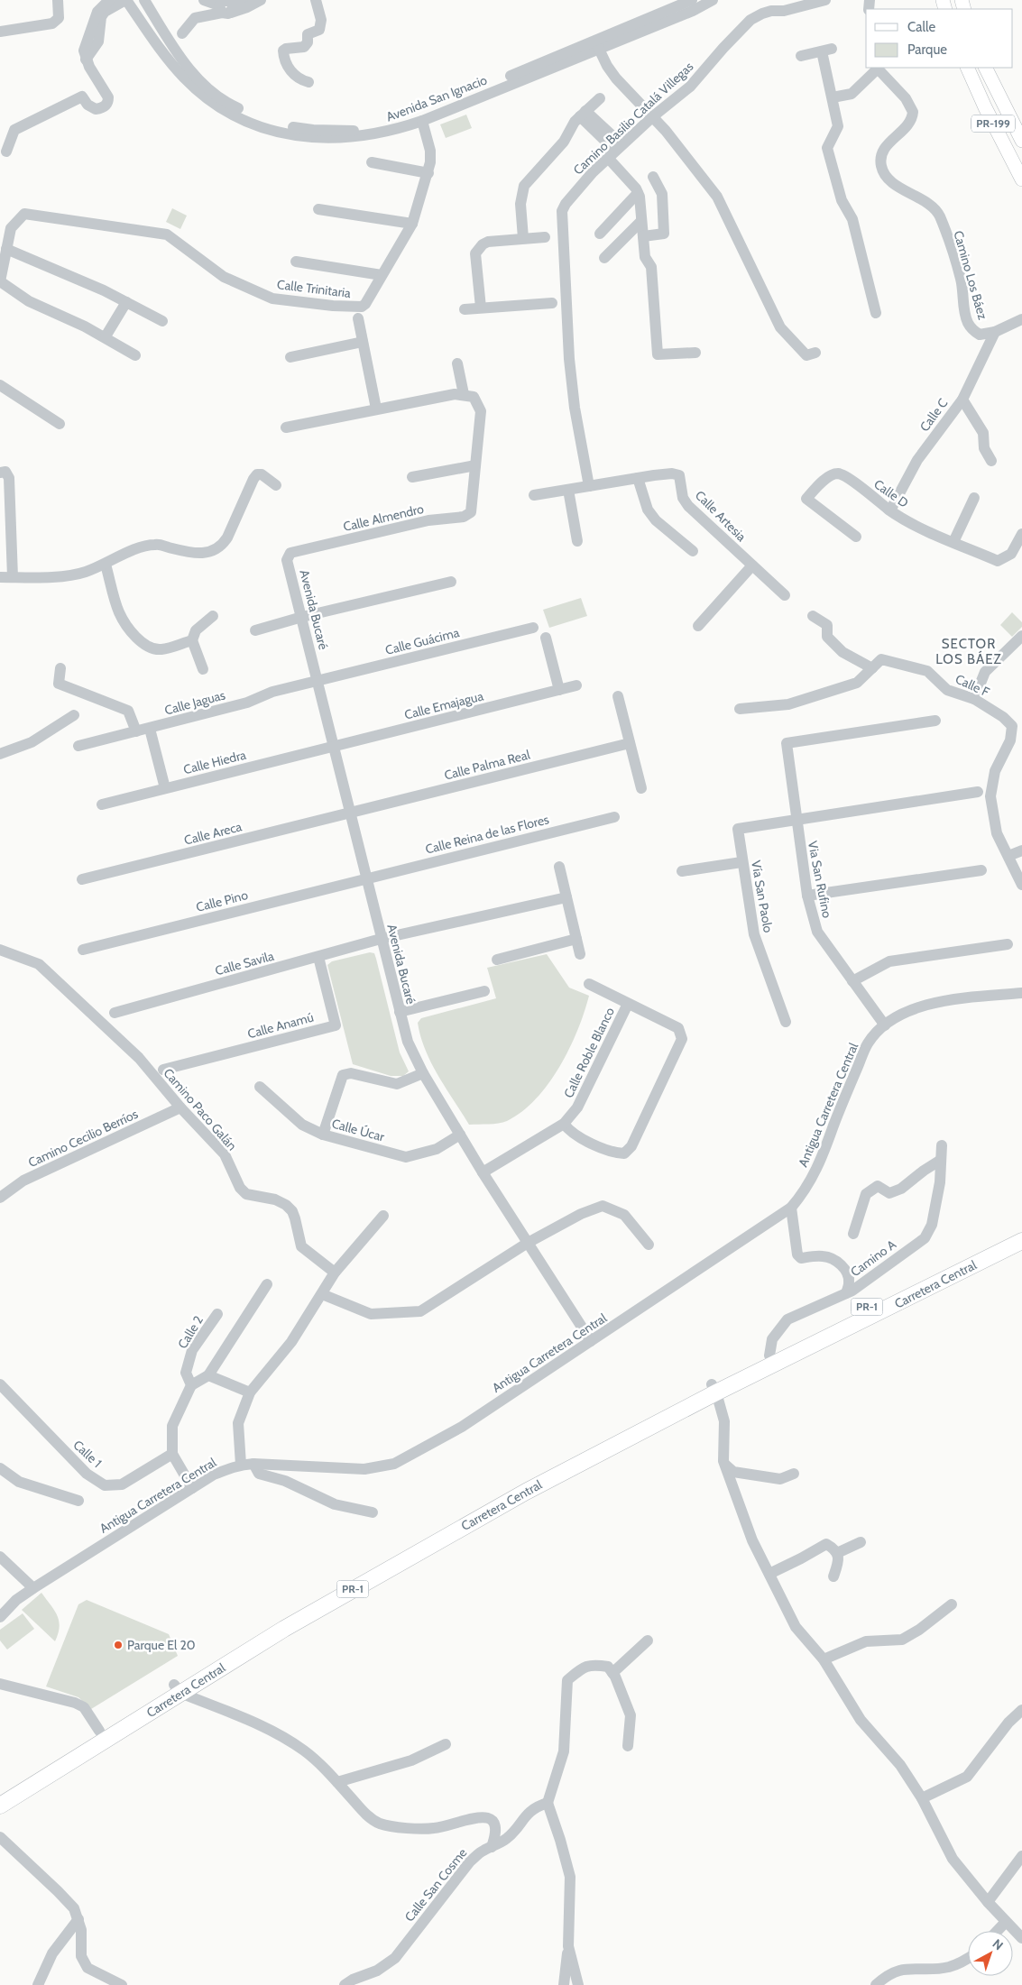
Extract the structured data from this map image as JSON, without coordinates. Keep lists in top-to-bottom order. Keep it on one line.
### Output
{"streets":{"highway":["Carretera Central","PR-1"],"main road":["PR-199"],"street":["Avenida San Ignacio","Camino Basilio Catalá Villegas","Camino Los Báez","Calle Trinitaria","Calle C","Calle D","Calle Artesia","Calle Almendro","Avenida Bucaré","Calle Guácima","Calle F","Calle Jaguas","Calle Emajagua","Calle Hiedra","Calle Palma Real","Calle Areca","Calle Reina de las Flores","Via San Rufino","Vía San Paolo","Calle Pino","Calle Savila","Calle Anamú","Calle Roble Blanco","Antigua Carretera Central","Camino Paco Galán","Calle Úcar","Camino Cecilio Berríos","Camino A","Calle 2","Calle 1","Calle San Cosme"]},"crossings":[["Avenida San Ignacio","Calle Trinitaria"],["Camino Basilio Catalá Villegas","Calle Artesia"],["Camino Los Báez","Calle C"],["Calle C","Calle D"],["Calle Almendro","Avenida Bucaré"],["Avenida Bucaré","Calle Guácima"],["Avenida Bucaré","Calle Jaguas"],["Avenida Bucaré","Calle Emajagua"],["Avenida Bucaré","Calle Hiedra"],["Avenida Bucaré","Calle Palma Real"],["Avenida Bucaré","Calle Areca"],["Avenida Bucaré","Calle Reina de las Flores"],["Avenida Bucaré","Calle Pino"],["Avenida Bucaré","Calle Savila"],["Avenida Bucaré","Calle Roble Blanco"],["Avenida Bucaré","Antigua Carretera Central"],["Avenida Bucaré","Calle Úcar"],["Calle Guácima","Calle Jaguas"],["Calle Emajagua","Calle Hiedra"],["Calle Palma Real","Calle Areca"],["Calle Reina de las Flores","Calle Pino"],["Via San Rufino","Vía San Paolo"],["Via San Rufino","Antigua Carretera Central"],["Calle Savila","Calle Anamú"],["Camino Paco Galán","Camino Cecilio Berríos"],["Camino A","Carretera Central"]],"districts":["SECTOR LOS BÁEZ"],"places":["Parque El 20"],"legend":["Calle","Parque"],"north":"top right"}
